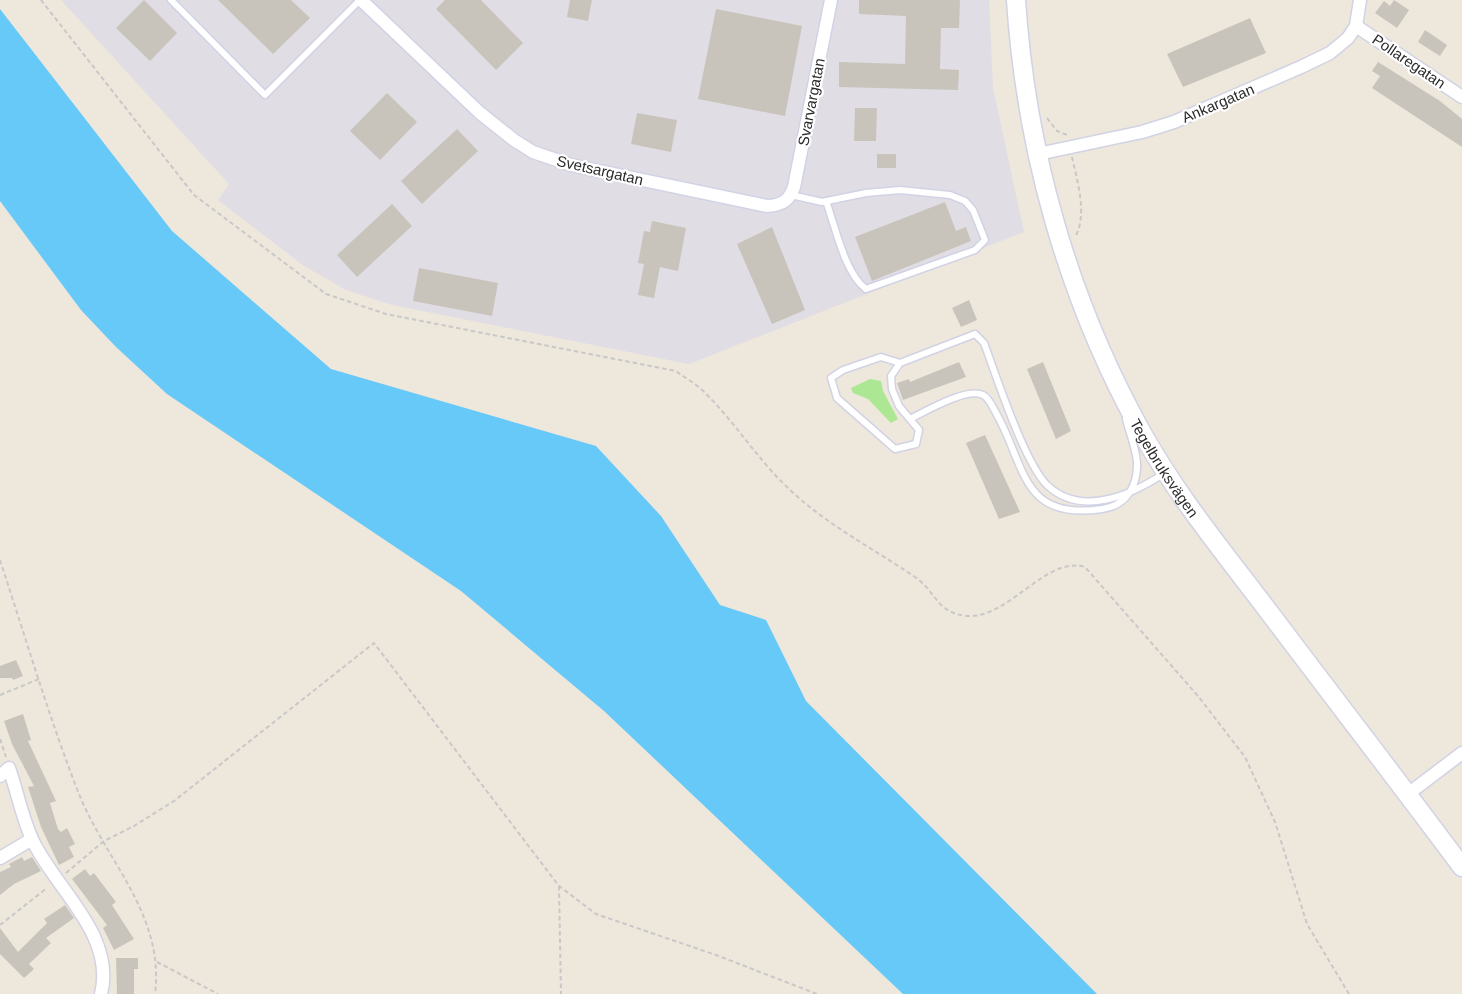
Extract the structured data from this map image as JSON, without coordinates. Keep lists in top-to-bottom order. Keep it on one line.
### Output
{"streets":{"street":["Pollaregatan","Svarvargatan","Ankargatan","Svetsargatan","Tegelbruksvägen"]},"crossings":[["Pollaregatan","Ankargatan"],["Svarvargatan","Svetsargatan"],["Ankargatan","Tegelbruksvägen"]]}
